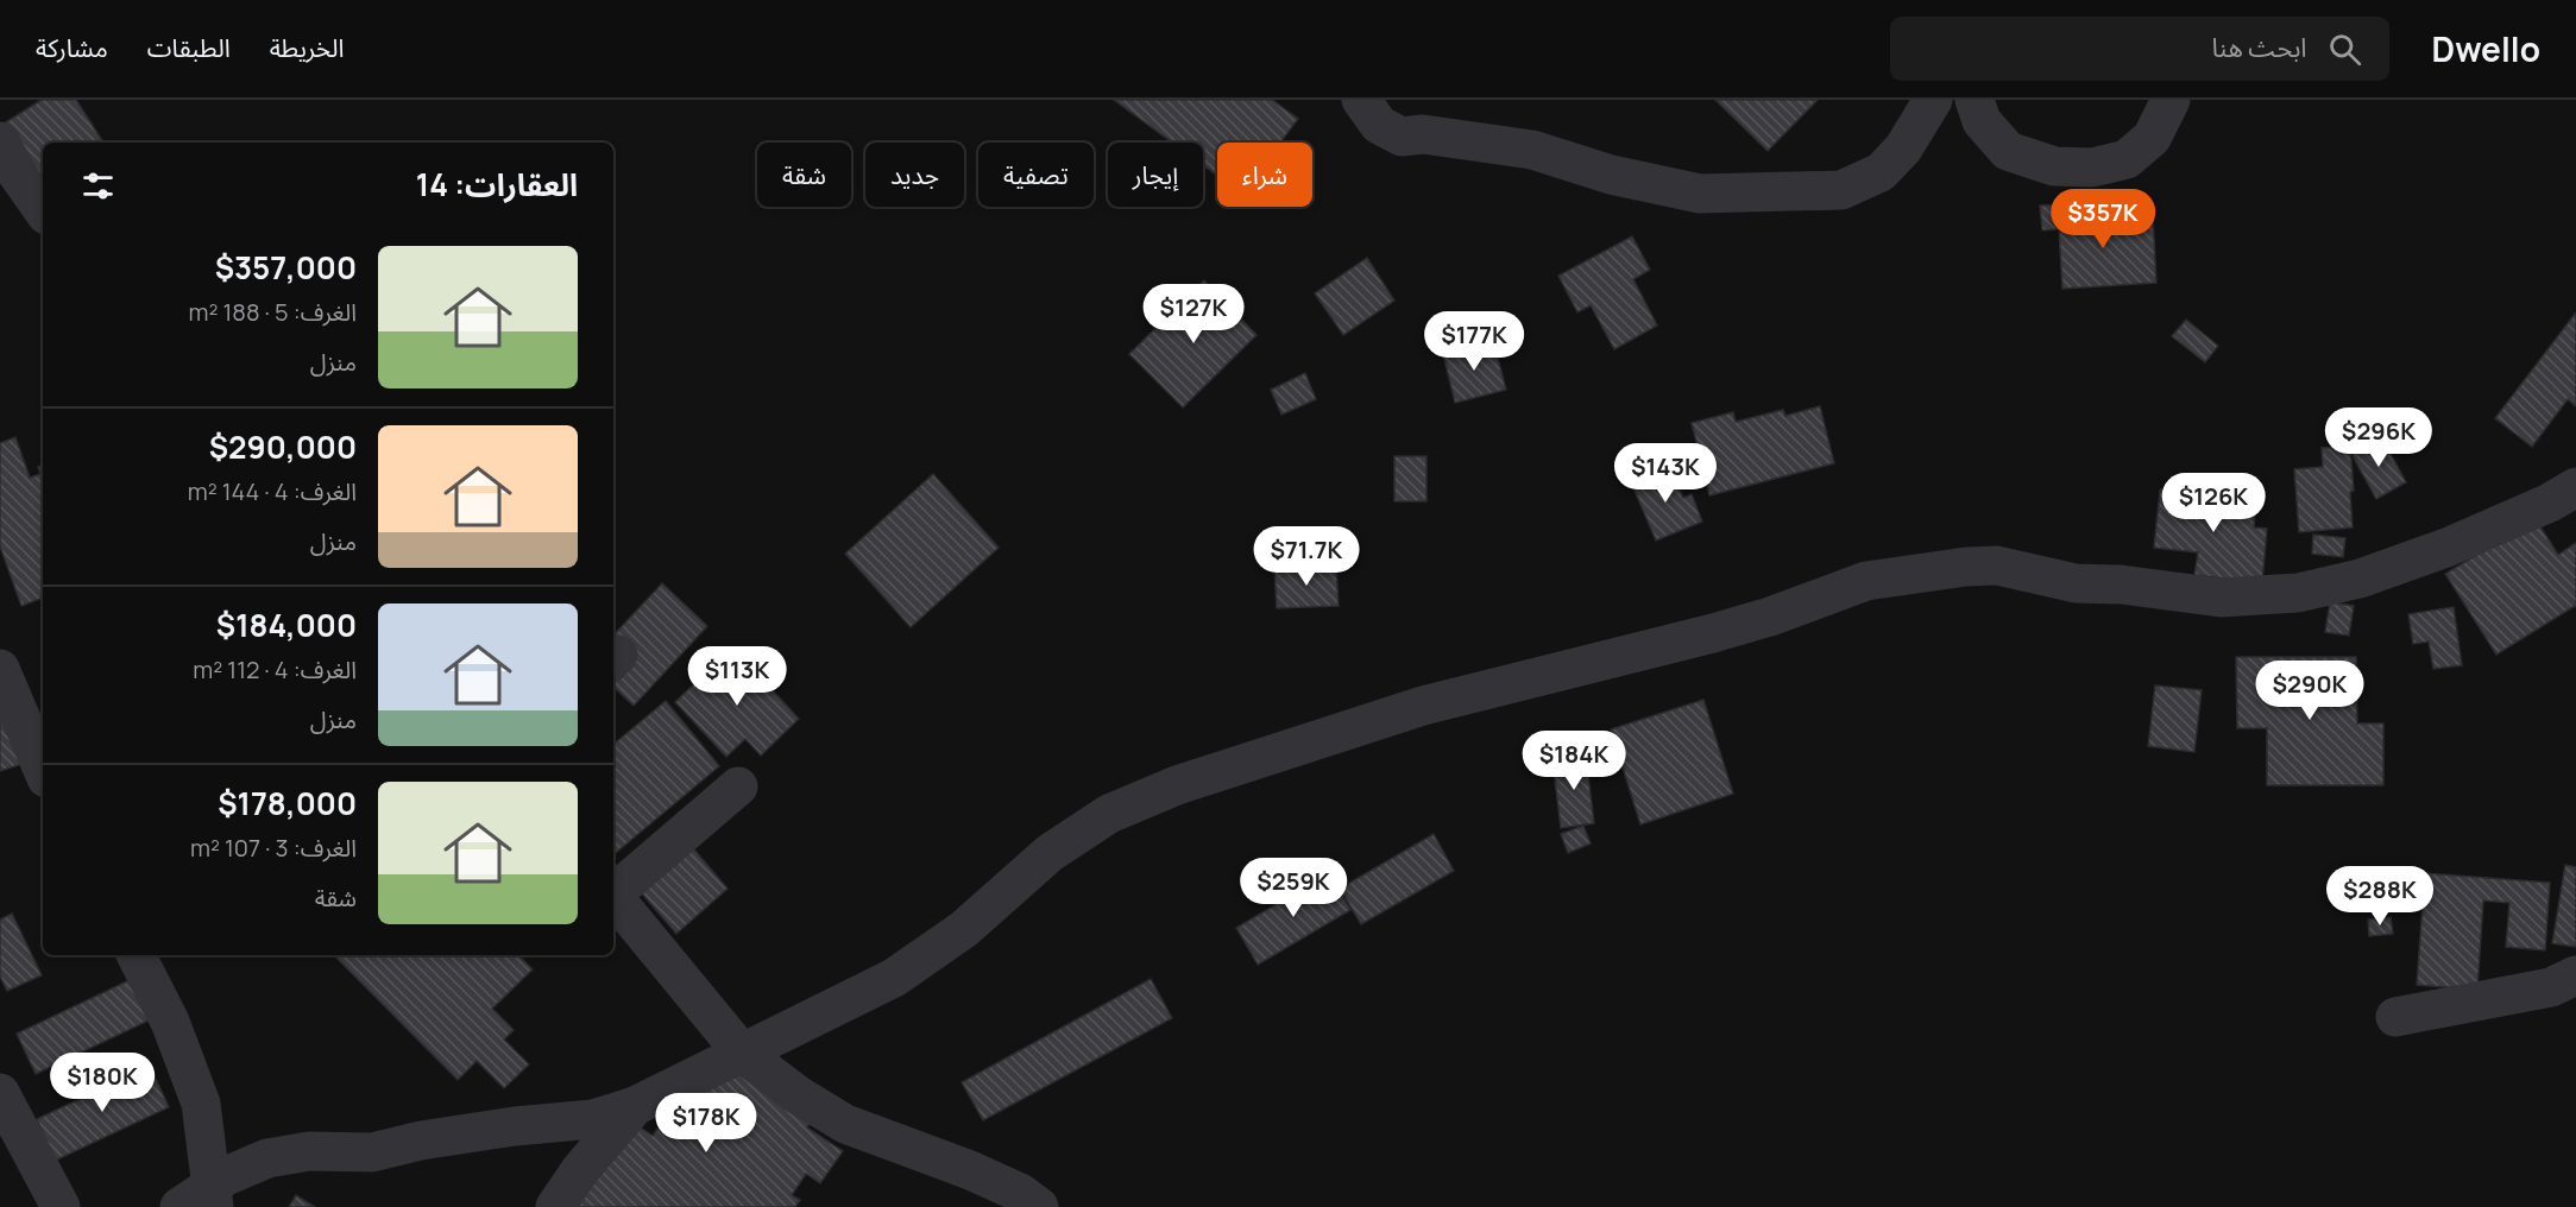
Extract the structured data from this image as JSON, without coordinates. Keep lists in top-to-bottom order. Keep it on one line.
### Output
{"page":{"header":"Dwello","search":"ابحث هنا","nav":["الخريطة","الطبقات","مشاركة"],"chip":["شراء","إيجار","تصفية","جديد","شقة"],"heading":"العقارات: 14","price":["$357K","$127K","$177K","$296K","$143K","$126K","$71.7K","$113K","$290K","$184K","$259K","$288K","$180K","$178K"],"list":[{"name":"$357,000","note":"الغرف: 5 · 188 m² · منزل"},{"name":"$290,000","note":"الغرف: 4 · 144 m² · منزل"},{"name":"$184,000","note":"الغرف: 4 · 112 m² · منزل"},{"name":"$178,000","note":"الغرف: 3 · 107 m² · شقة"}]}}
